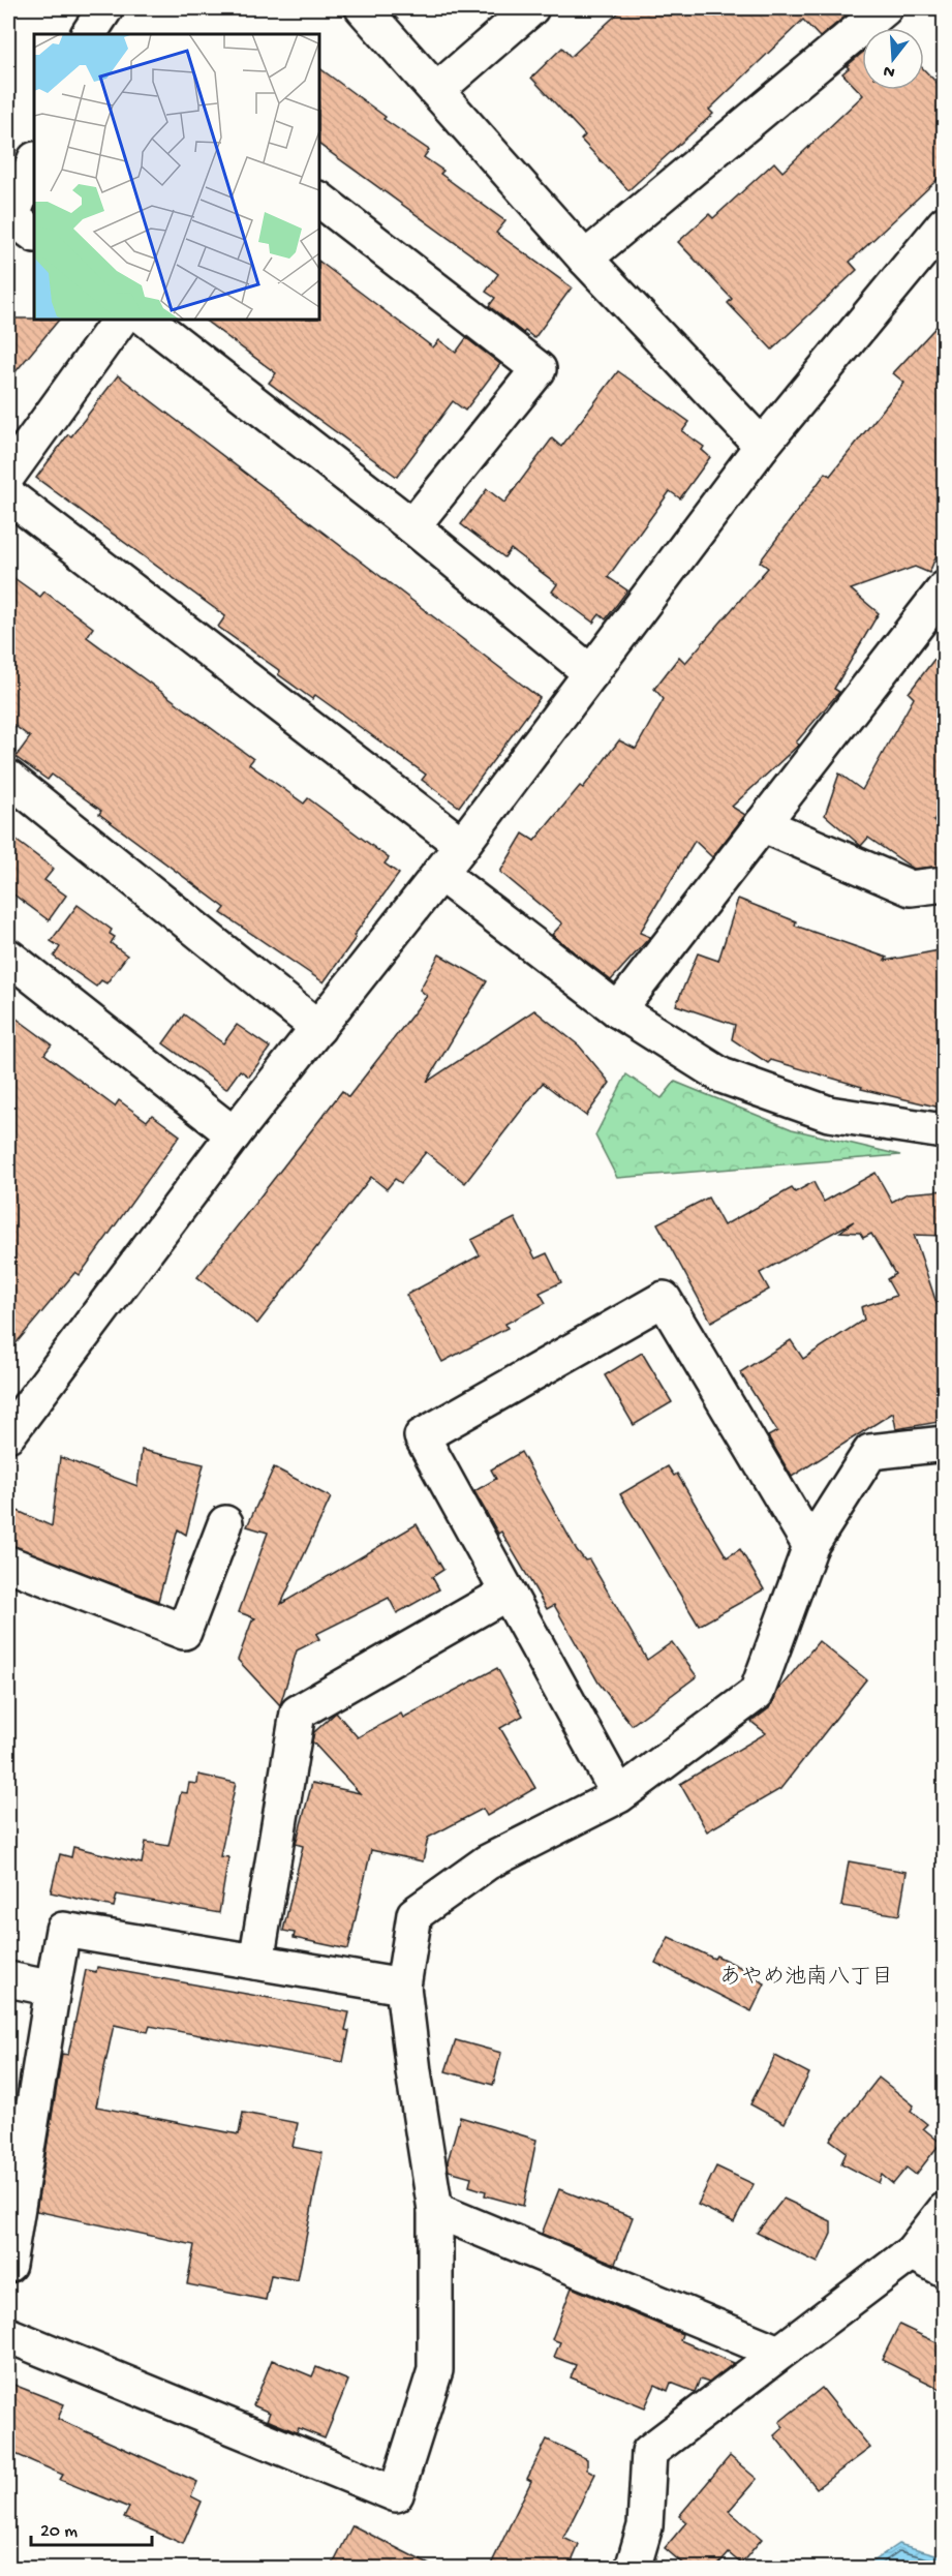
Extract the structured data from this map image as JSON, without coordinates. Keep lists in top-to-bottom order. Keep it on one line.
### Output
{"districts":["あやめ池南八丁目"],"scale_bar":"20 m","north":"bottom"}
